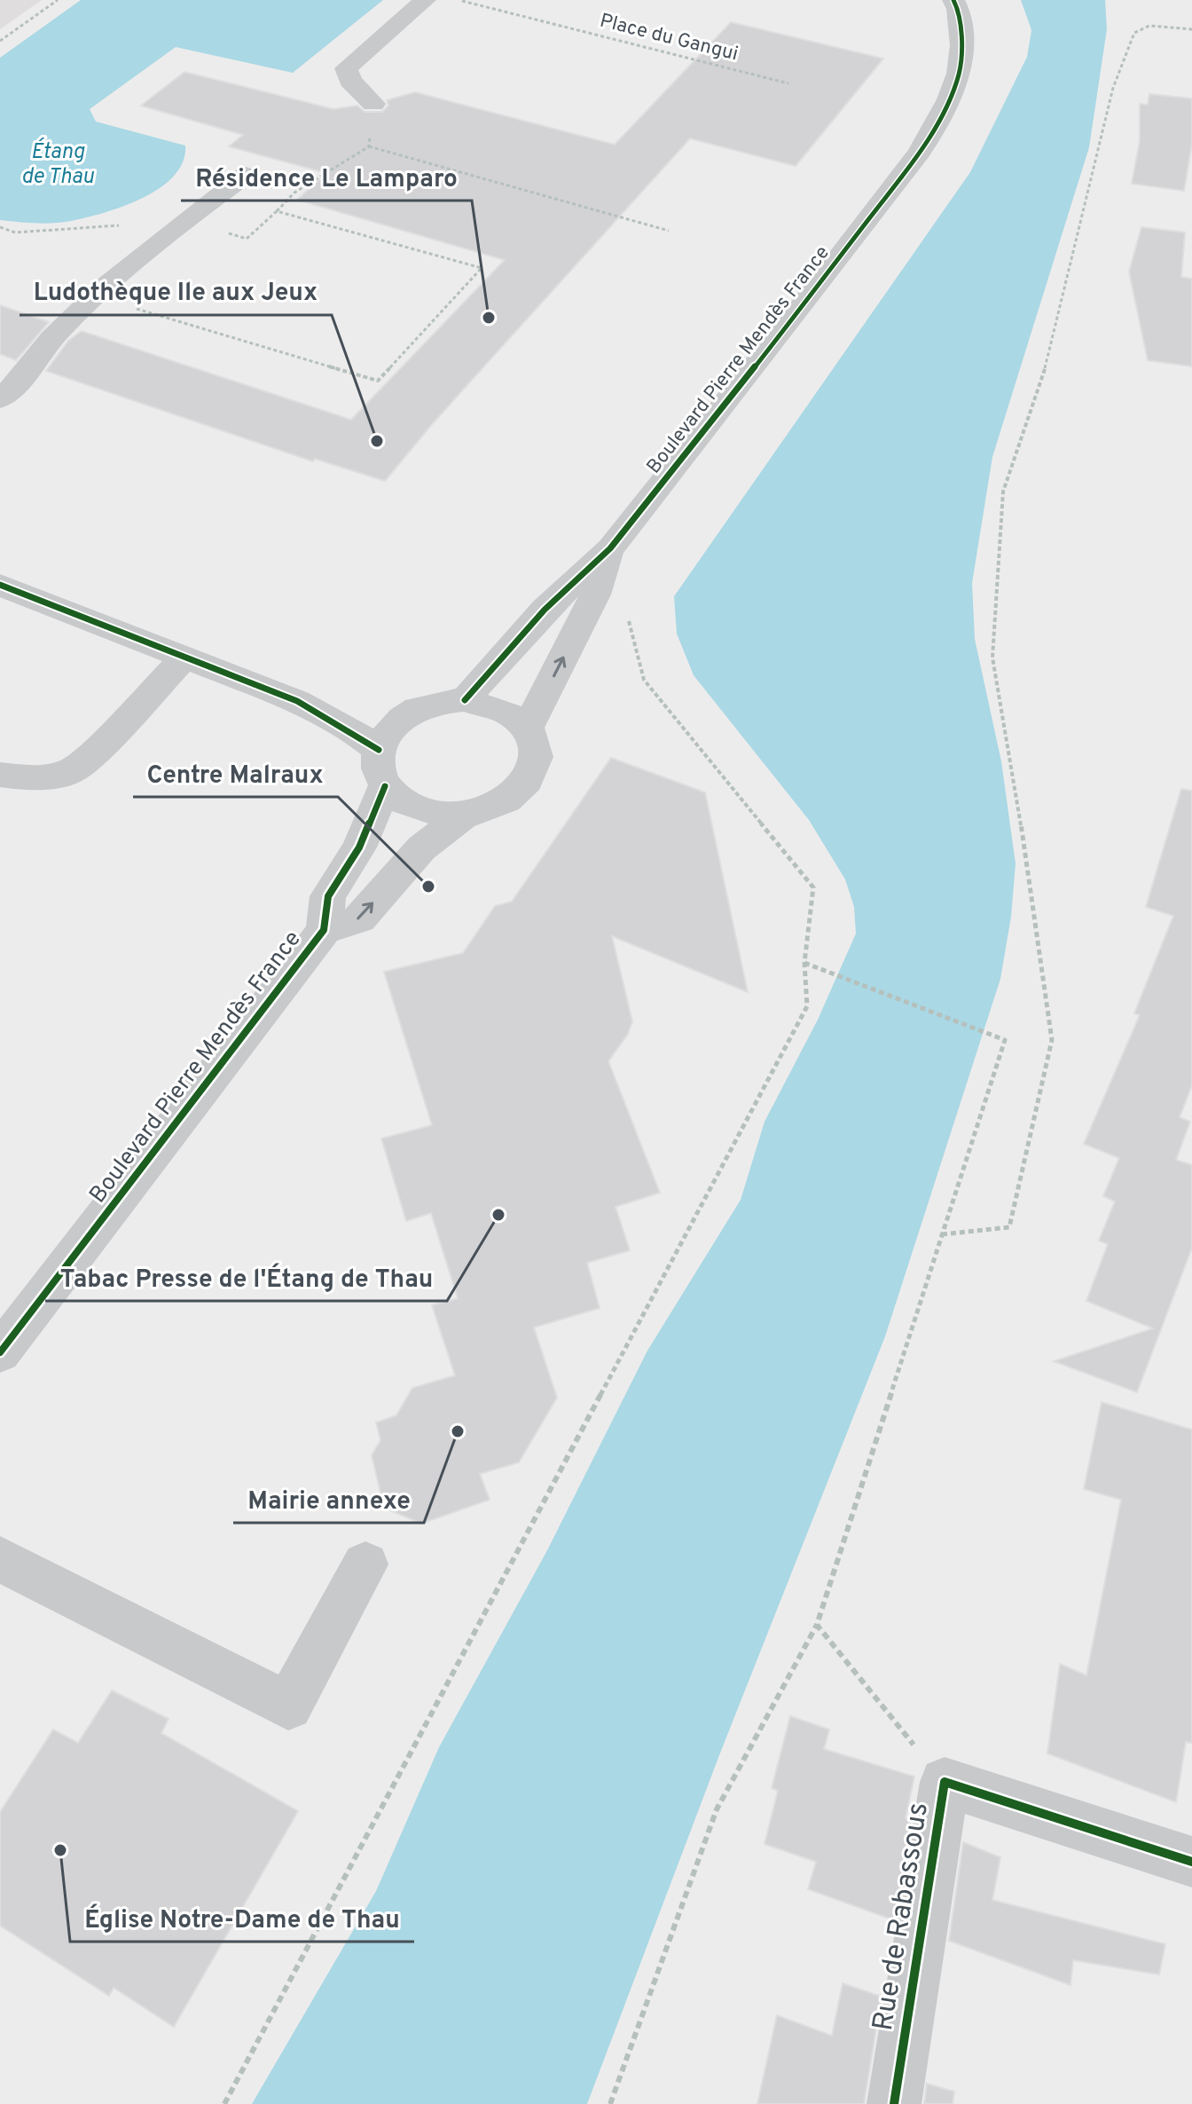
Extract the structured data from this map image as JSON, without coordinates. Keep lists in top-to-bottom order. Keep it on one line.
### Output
{"streets":{"street":["Boulevard Pierre Mendès France","Rue de Rabassous"],"path":["Place du Gangui"]},"water":["Étang de Thau"],"places":["Résidence Le Lamparo","Ludothèque Ile aux Jeux","Centre Malraux","Tabac Presse de l'Étang de Thau","Mairie annexe","Église Notre-Dame de Thau"]}
